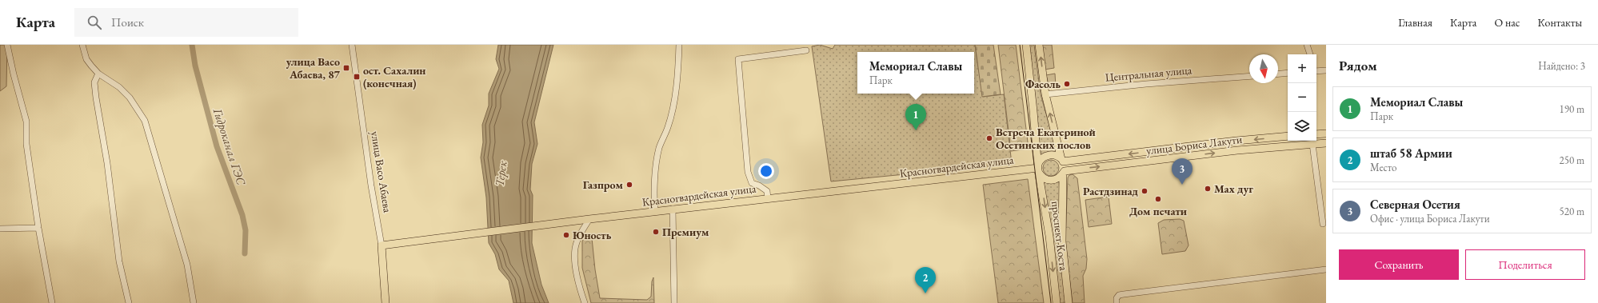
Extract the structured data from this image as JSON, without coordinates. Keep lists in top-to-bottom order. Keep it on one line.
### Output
{"streets":{"main road":["улица Бориса Лакути","Красногвардейская улица","улица Васо Абаева","проспект Коста"],"street":["Центральная улица"]},"crossings":[["Центральная улица","проспект Коста"],["улица Бориса Лакути","Красногвардейская улица"],["улица Бориса Лакути","проспект Коста"],["Красногвардейская улица","улица Васо Абаева"],["Красногвардейская улица","проспект Коста"]],"water":["Гидроканал ГЭС","Терек"],"places":{"transit":["улица Васо Абаева, 87","ост. Сахалин (конечная)"],"other":["Фасоль","Встреча Екатериной Осетинских послов","Газпром","Мах дуг","Растдзинад","Дом печати","Премиум","Юность"]},"north":"bottom","page":{"header":"Карта","search":"Поиск","nav":["Главная","Карта","О нас","Контакты"],"heading":["Рядом","Найдено: 3"],"popup":["Мемориал Славы","Парк"],"map_buttons":["+","−"],"list":[{"mark":"1","name":"Мемориал Славы","note":"Парк","value":"190 m"},{"mark":"2","name":"штаб 58 Армии","note":"Место","value":"250 m"},{"mark":"3","name":"Северная Осетия","note":"Офис · улица Бориса Лакути","value":"520 m"}],"pins":["1","3","2"],"buttons":["Сохранить","Поделиться"]}}
